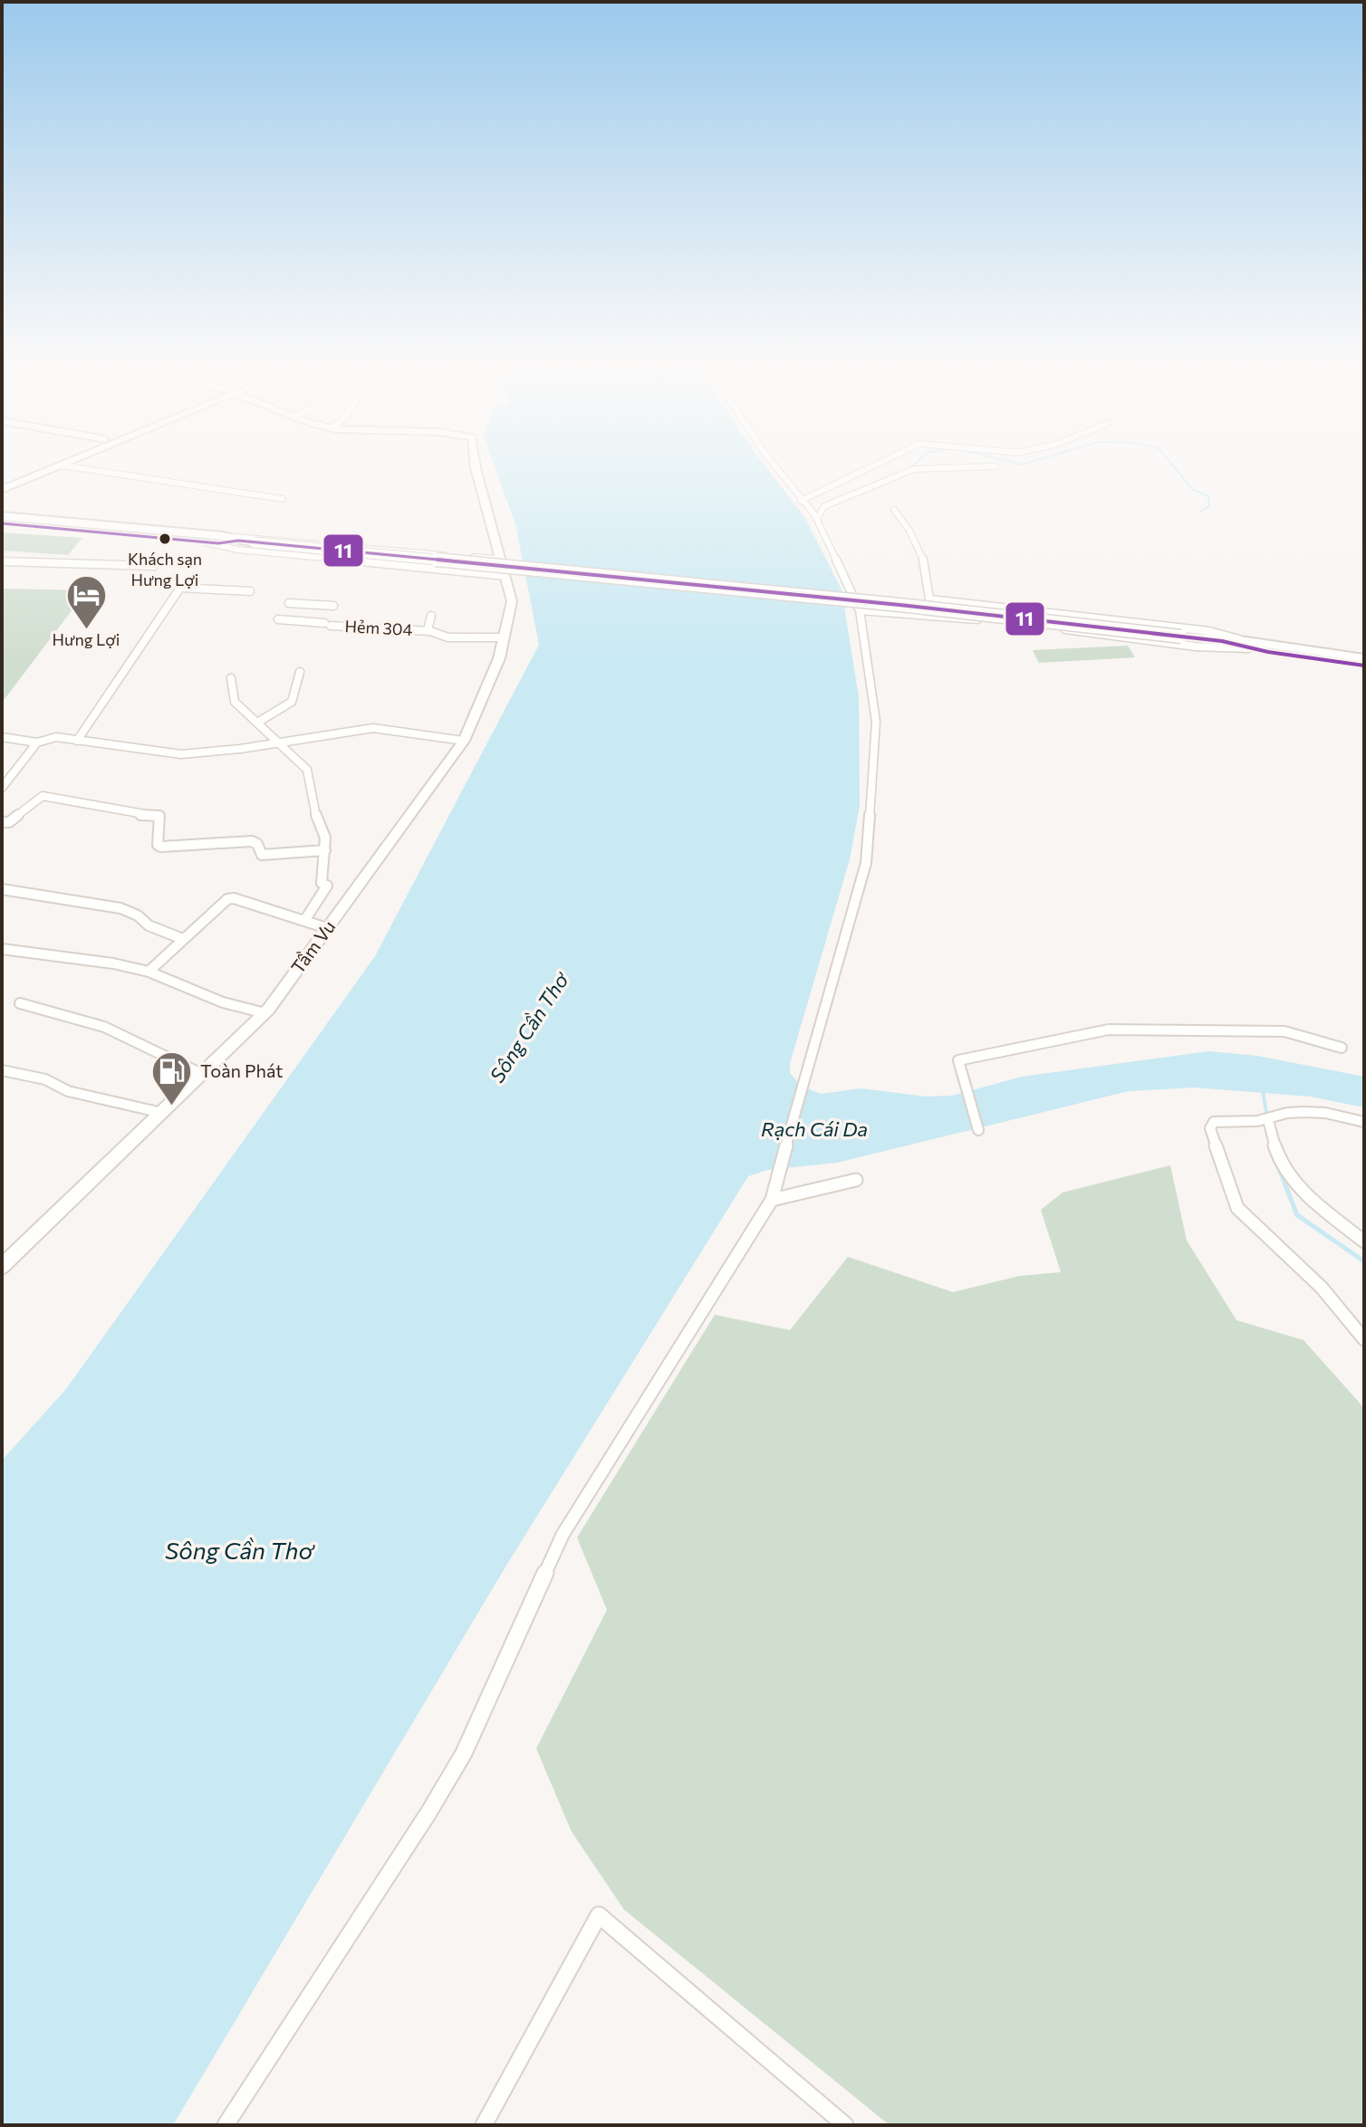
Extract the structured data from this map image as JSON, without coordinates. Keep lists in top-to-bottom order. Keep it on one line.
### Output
{"streets":{"street":["Hẻm 304","Tầm Vu"]},"crossings":[["Hẻm 304","Tầm Vu"]],"water":["Sông Cần Thơ","Rạch Cái Da"],"places":{"other":["Khách sạn Hưng Lợi"],"hotel":["Hưng Lợi"],"fuel station":["Toàn Phát"]},"lines":["transit line 11"]}
